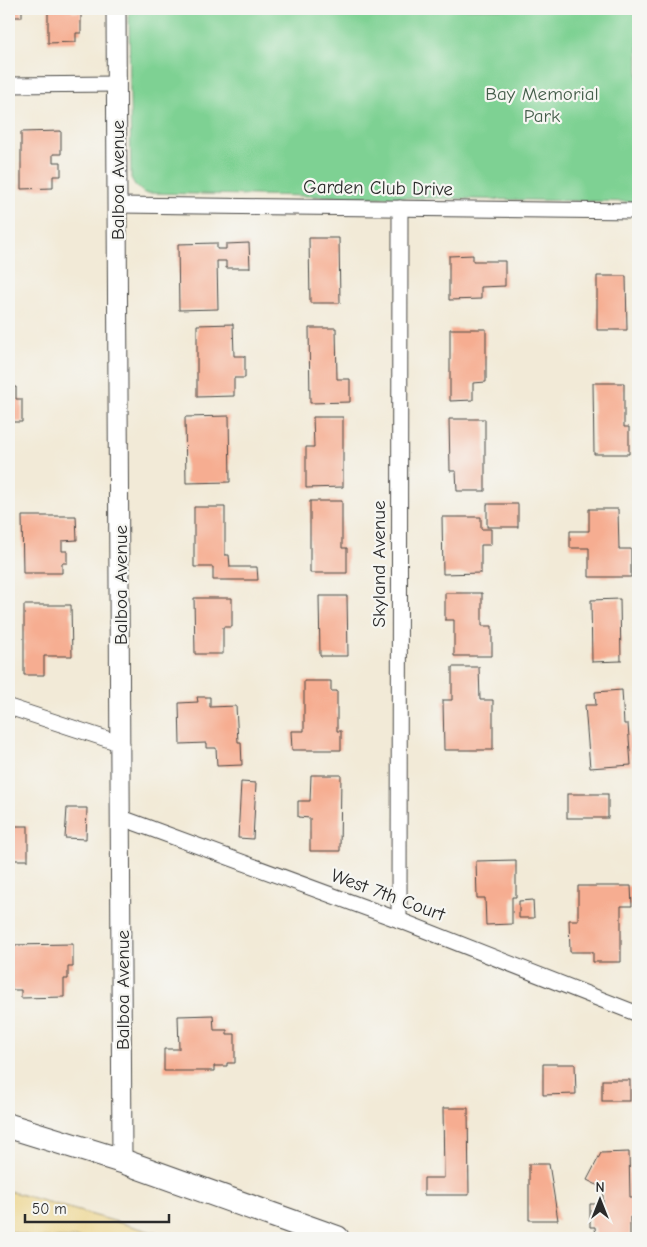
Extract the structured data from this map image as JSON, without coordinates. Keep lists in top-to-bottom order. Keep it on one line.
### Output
{"streets":{"street":["Balboa Avenue","Garden Club Drive","Skyland Avenue","West 7th Court"]},"crossings":[["Balboa Avenue","Garden Club Drive"],["Balboa Avenue","West 7th Court"],["Garden Club Drive","Skyland Avenue"],["Skyland Avenue","West 7th Court"]],"parks":["Bay Memorial Park"],"scale_bar":"50 m","north":"top"}
